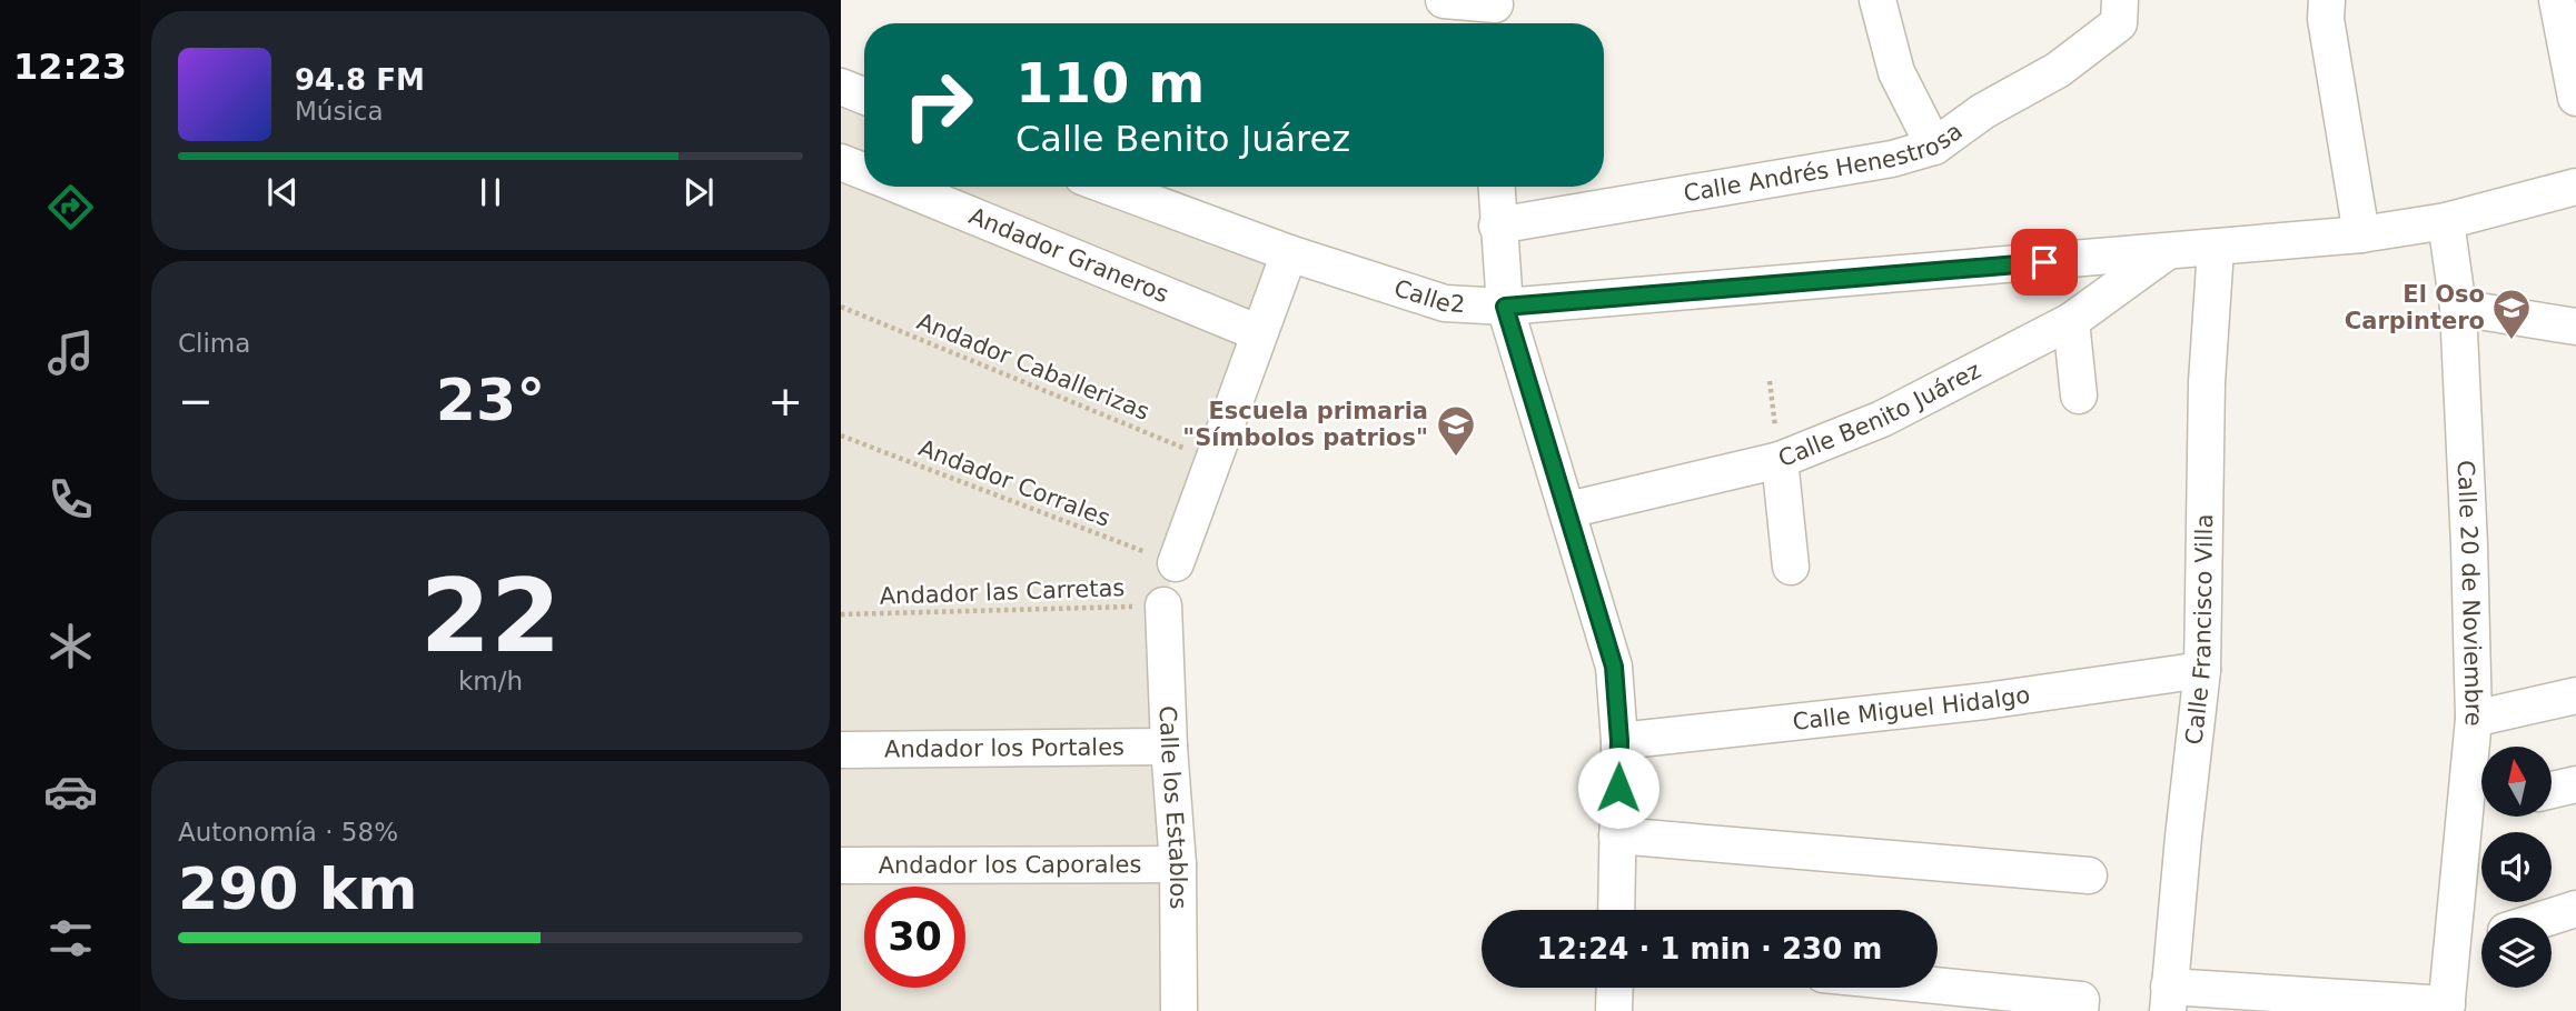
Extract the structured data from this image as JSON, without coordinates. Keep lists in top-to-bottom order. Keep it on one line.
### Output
{"streets":{"street":["Calle Andrés Henestrosa","Andador Graneros","Calle2","Calle Benito Juárez","Calle 20 de Noviembre","Calle Francisco Villa","Calle Miguel Hidalgo","Andador los Portales","Calle los Establos","Andador los Caporales"],"path":["Andador Caballerizas","Andador Corrales","Andador las Carretas"]},"crossings":[["Andador las Carretas","Calle los Establos"],["Calle Francisco Villa","Calle Miguel Hidalgo"],["Andador los Portales","Calle los Establos"],["Calle los Establos","Andador los Caporales"]],"places":{"school or university":["El Oso Carpintero","Escuela primaria \"Símbolos patrios\""]},"north":"top","page":{"tabs":"12:23","turn":["110 m","Calle Benito Juárez"],"song":["94.8 FM","Música"],"tile":["Clima",["22","km/h"],["Autonomía · 58%","290 km"]],"heat":["−","23°","+"],"limit":"30","trip":"12:24 · 1 min · 230 m"}}
